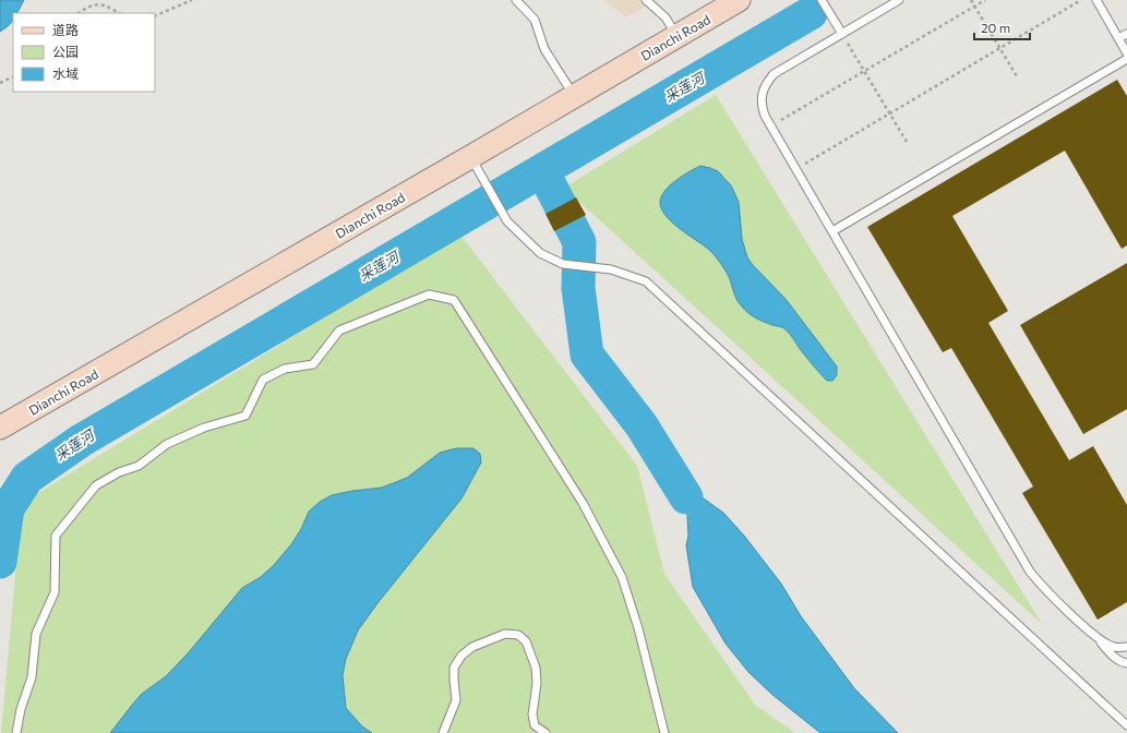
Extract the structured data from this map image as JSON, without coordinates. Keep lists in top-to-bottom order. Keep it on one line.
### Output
{"streets":{"main road":["Dianchi Road"]},"water":["采莲河"],"legend":["道路","公园","水域"],"scale_bar":"20 m"}
